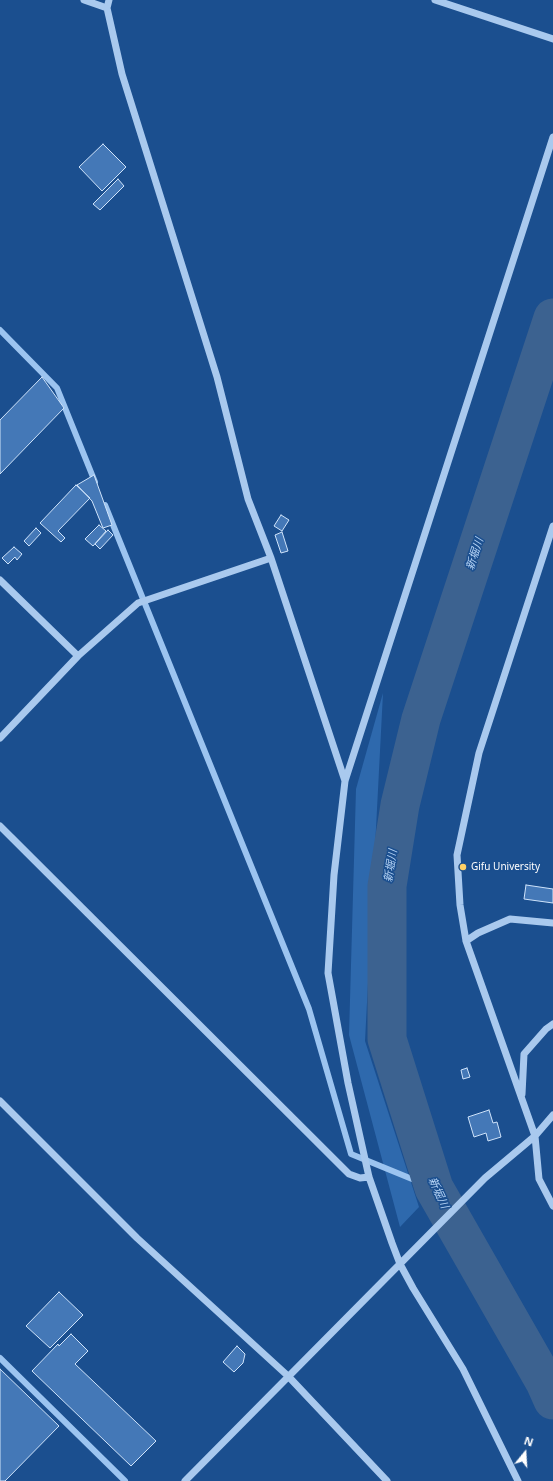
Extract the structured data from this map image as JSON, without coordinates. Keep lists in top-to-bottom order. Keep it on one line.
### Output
{"water":["新堀川"],"places":["Gifu University"],"north":"top"}
